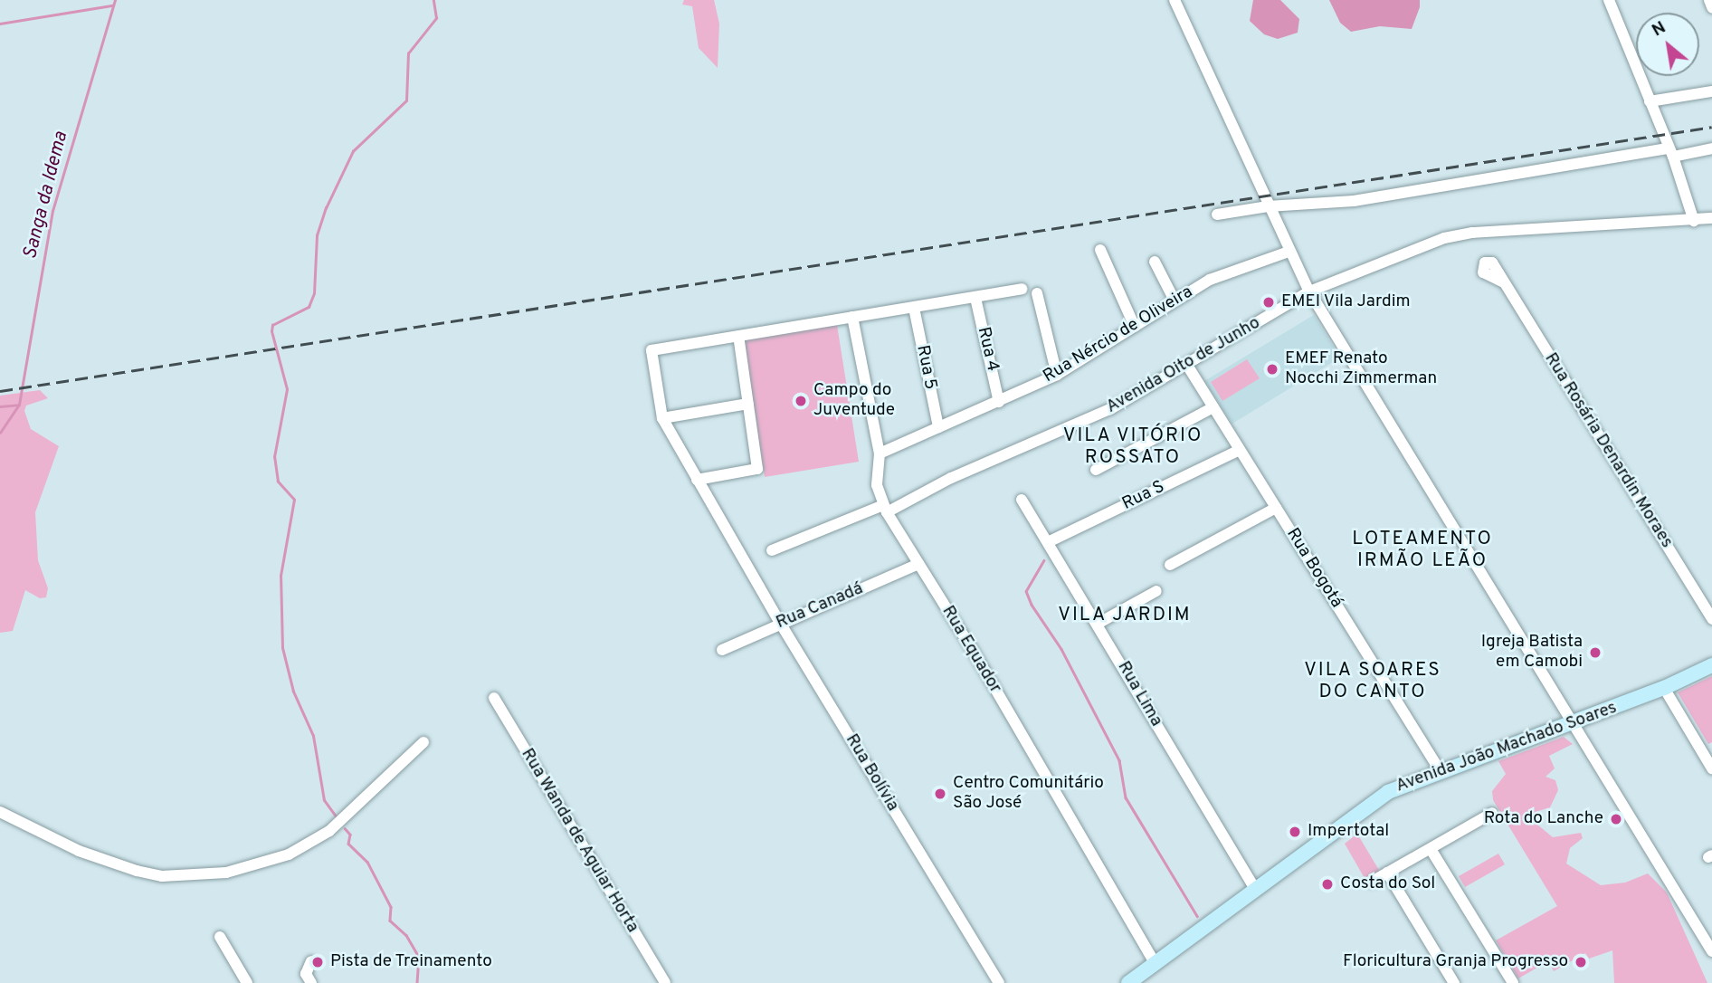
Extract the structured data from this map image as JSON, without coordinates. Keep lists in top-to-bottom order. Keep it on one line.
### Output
{"streets":{"main road":["Avenida João Machado Soares"],"street":["Rua Nércio de Oliveira","Rua 4","Avenida Oito de Junho","Rua 5","Rua Rosária Denardin Moraes","Rua S","Rua Bogotá","Rua Canadá","Rua Equador","Rua Lima","Rua Bolívia","Rua Wanda de Aguiar Horta"]},"crossings":[["Rua Nércio de Oliveira","Rua 4"],["Rua Nércio de Oliveira","Rua 5"],["Rua Nércio de Oliveira","Rua Equador"],["Avenida Oito de Junho","Rua Bogotá"],["Avenida Oito de Junho","Rua Equador"],["Rua S","Rua Bogotá"],["Rua S","Rua Lima"],["Rua Bogotá","Avenida João Machado Soares"],["Rua Canadá","Rua Equador"],["Rua Canadá","Rua Bolívia"],["Rua Equador","Avenida João Machado Soares"],["Rua Lima","Avenida João Machado Soares"]],"districts":["VILA VITÓRIO ROSSATO","LOTEAMENTO IRMÃO LEÃO","VILA JARDIM","VILA SOARES DO CANTO"],"water":["Sanga da Idema"],"places":["EMEI Vila Jardim","EMEF Renato Nocchi Zimmerman","Campo do Juventude","Igreja Batista em Camobi","Centro Comunitário São José","Rota do Lanche","Impertotal","Costa do Sol","Pista de Treinamento","Floricultura Granja Progresso"],"north":"top left"}
